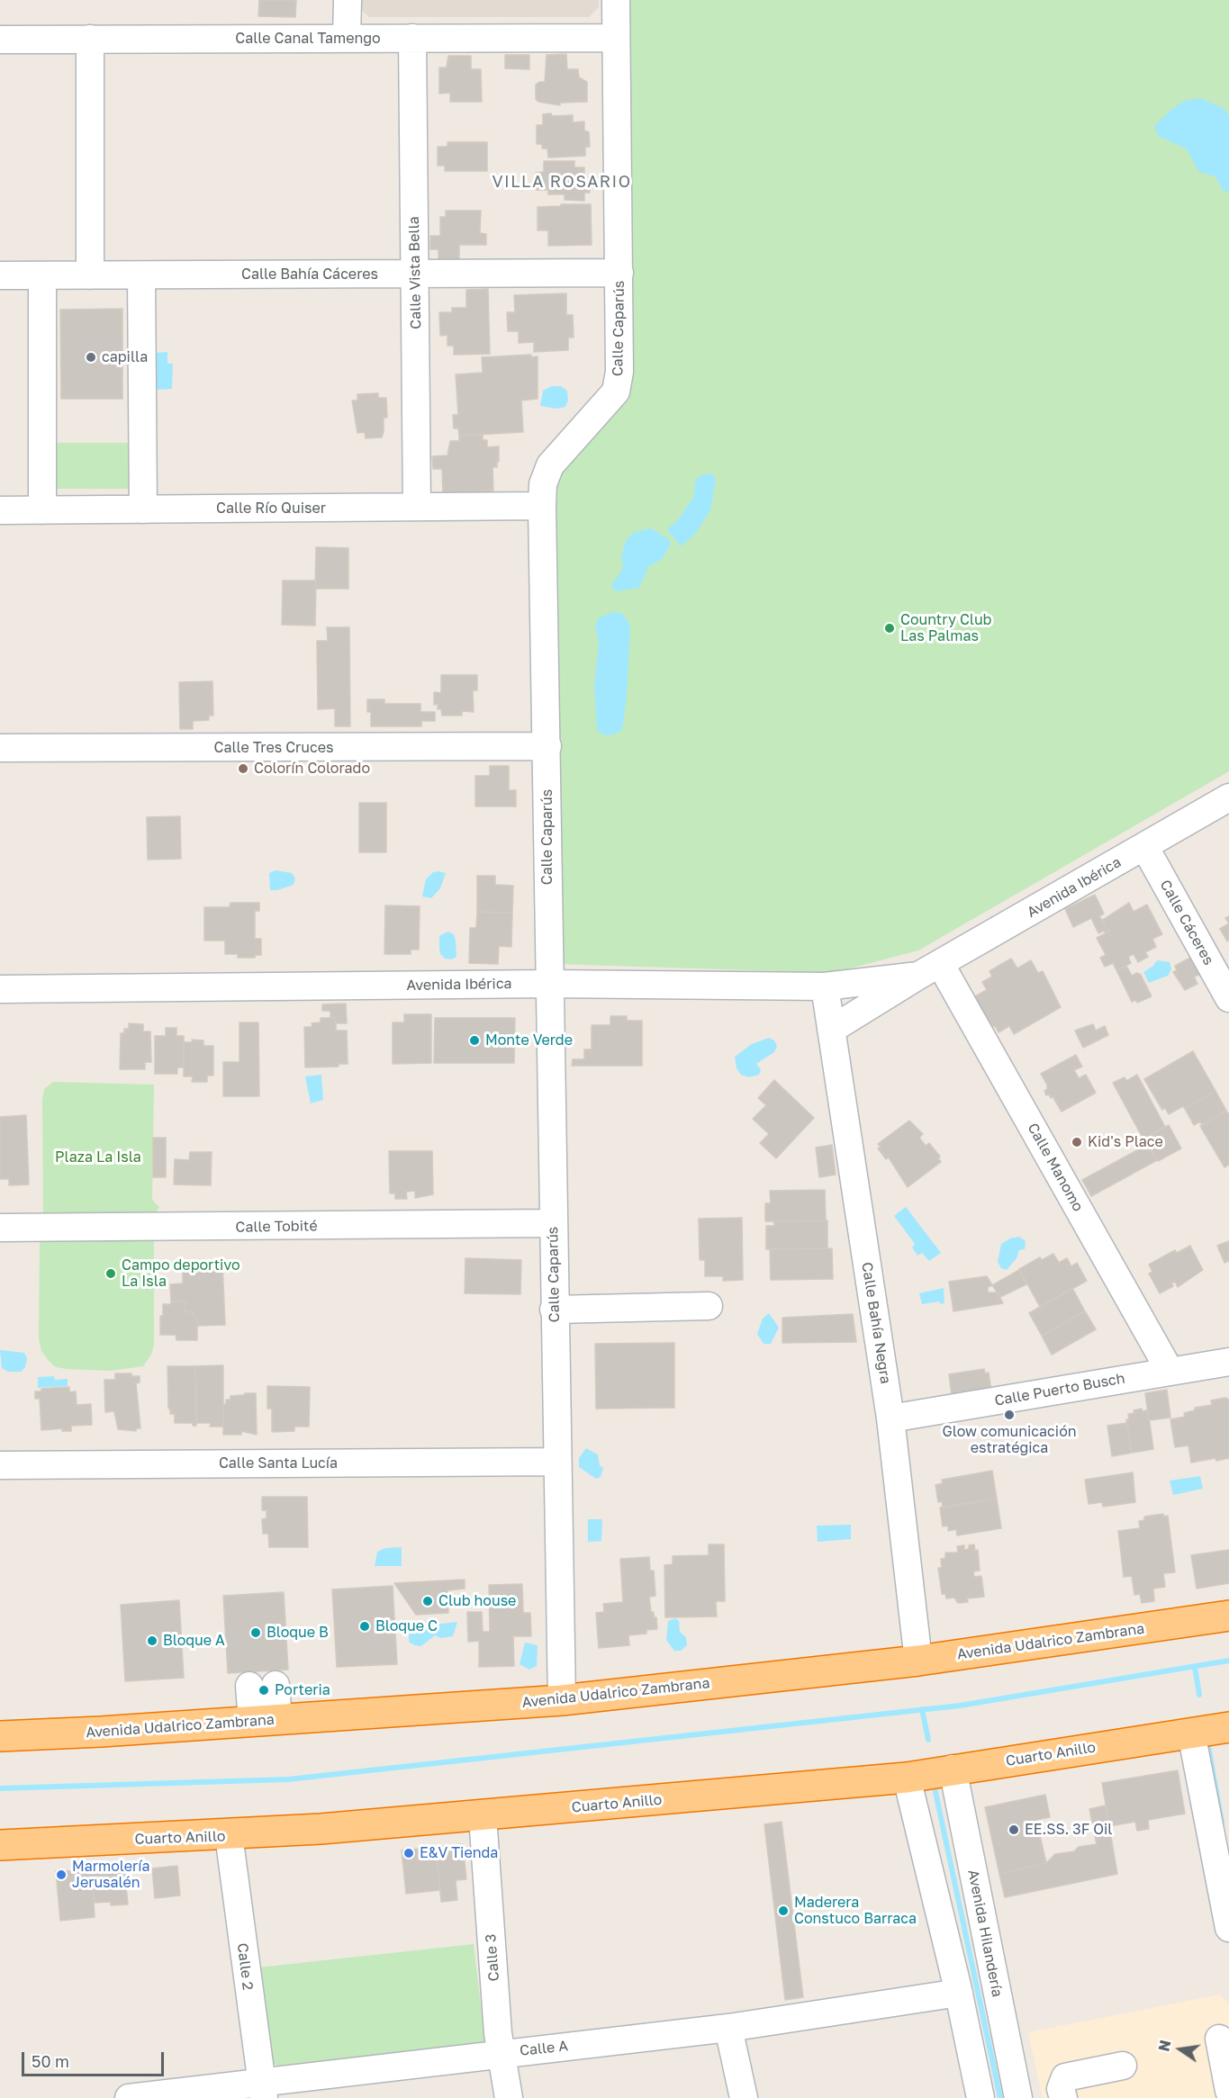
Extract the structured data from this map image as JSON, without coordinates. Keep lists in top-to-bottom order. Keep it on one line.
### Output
{"streets":{"highway":["Avenida Udalrico Zambrana","Cuarto Anillo"],"street":["Calle Canal Tamengo","Calle Vista Bella","Calle Bahía Cáceres","Calle Caparús","Calle Río Quiser","Calle Tres Cruces","Avenida Ibérica","Calle Cáceres","Calle Manomo","Calle Tobité","Calle Bahía Negra","Calle Puerto Busch","Calle Santa Lucía","Avenida Hilandería","Calle 3","Calle 2","Calle A"]},"crossings":[["Calle Canal Tamengo","Calle Vista Bella"],["Calle Canal Tamengo","Calle Caparús"],["Calle Vista Bella","Calle Bahía Cáceres"],["Calle Vista Bella","Calle Río Quiser"],["Calle Bahía Cáceres","Calle Caparús"],["Calle Caparús","Calle Río Quiser"],["Calle Caparús","Calle Tres Cruces"],["Calle Caparús","Avenida Ibérica"],["Calle Caparús","Calle Tobité"],["Calle Caparús","Calle Santa Lucía"],["Calle Caparús","Avenida Udalrico Zambrana"],["Avenida Ibérica","Calle Cáceres"],["Avenida Ibérica","Calle Manomo"],["Avenida Ibérica","Calle Bahía Negra"],["Calle Manomo","Calle Puerto Busch"],["Calle Bahía Negra","Calle Puerto Busch"],["Calle Bahía Negra","Avenida Udalrico Zambrana"],["Cuarto Anillo","Avenida Hilandería"],["Cuarto Anillo","Calle 3"],["Cuarto Anillo","Calle 2"],["Calle 3","Calle A"],["Calle 2","Calle A"]],"districts":["VILLA ROSARIO"],"parks":["Plaza La Isla"],"places":["capilla","Country Club Las Palmas","Colorín Colorado","Monte Verde","Kid's Place","Campo deportivo La Isla","Glow comunicación estratégica","Club house","Bloque C","Bloque B","Bloque A","Porteria","EE.SS. 3F Oil","E&V Tienda","Marmolería Jerusalén","Maderera Constuco Barraca"],"scale_bar":"50 m","north":"left"}
